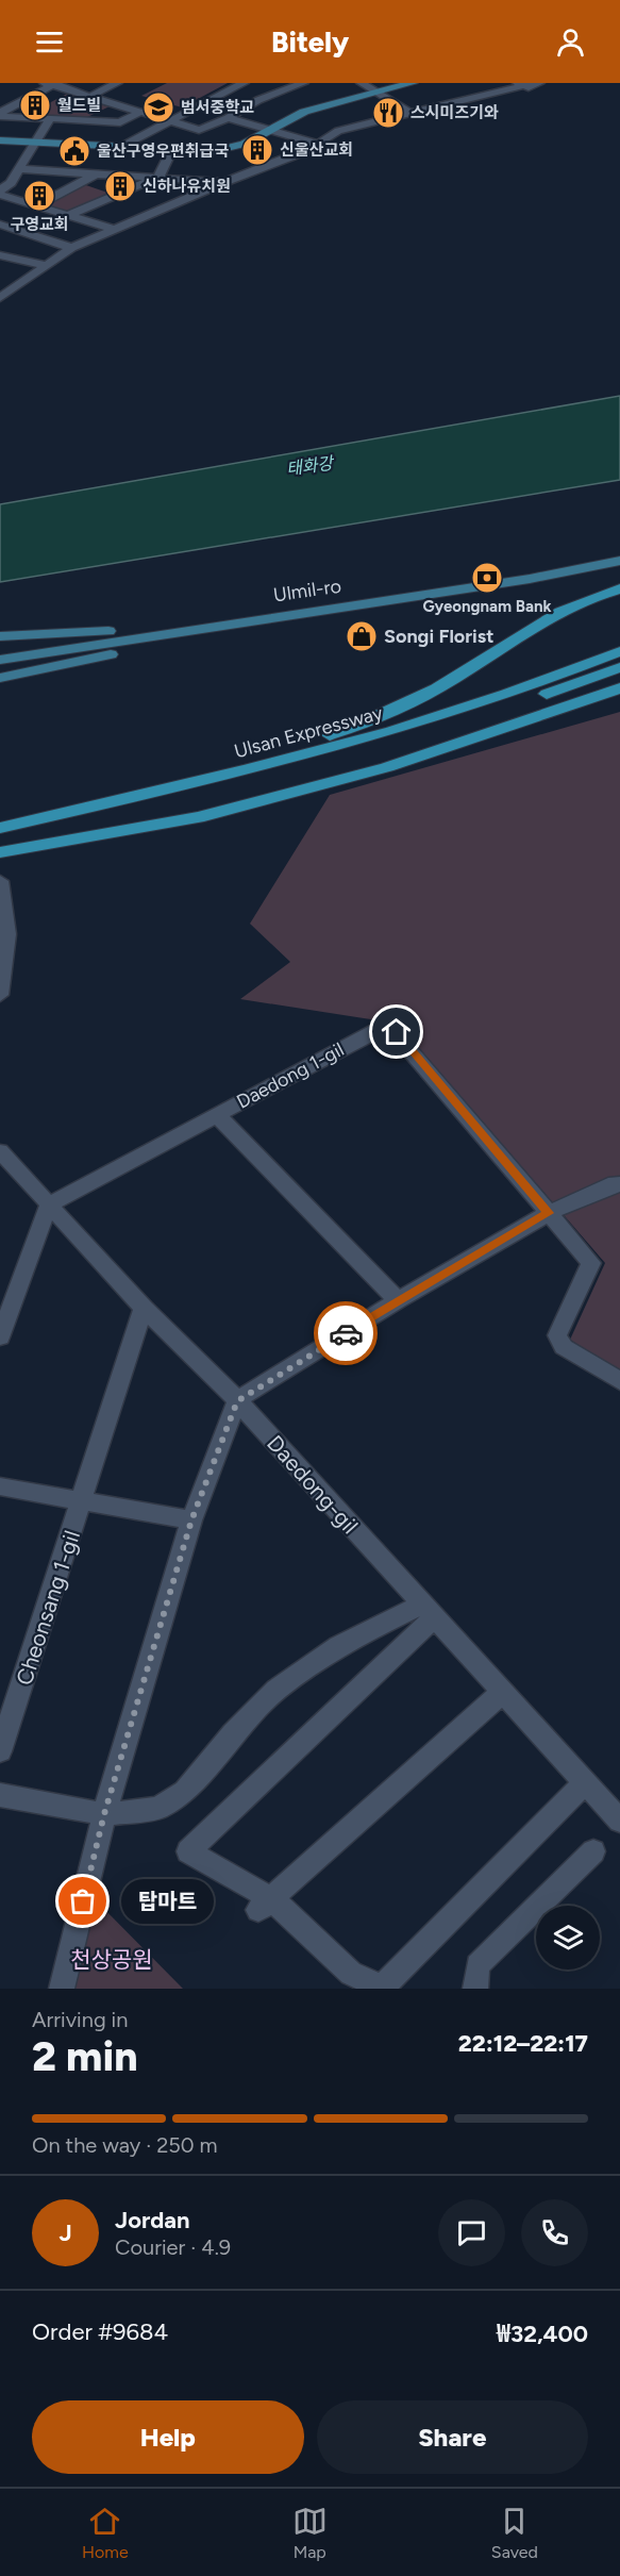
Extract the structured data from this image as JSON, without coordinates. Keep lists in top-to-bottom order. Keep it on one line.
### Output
{"streets":{"highway":["Ulsan Expressway"],"main road":["Ulmil-ro"],"street":["Daedong 1-gil","Daedong-gil","Cheonsang 1-gil"]},"crossings":[["Daedong 1-gil","Daedong-gil"],["Daedong-gil","Cheonsang 1-gil"]],"water":["태화강"],"parks":["천상공원"],"places":{"building":["월드빌","신울산교회","신하나유치원","구영교회"],"school or university":["범서중학교"],"restaurant":["스시미즈기와"],"public building":["울산구영우편취급국"],"bank":["Gyeongnam Bank"],"shop":["Songi Florist"],"other":["탑마트"]},"page":{"header":"Bitely","bubble":"탑마트","heading":["2 min","Arriving in","22:12–22:17"],"panel":["Jordan","Courier · 4.9","Order #9684","₩32,400"],"bar":"On the way · 250 m","round":"J","buttons":["Help","Share"],"tabs":["Home","Map","Saved"]}}
